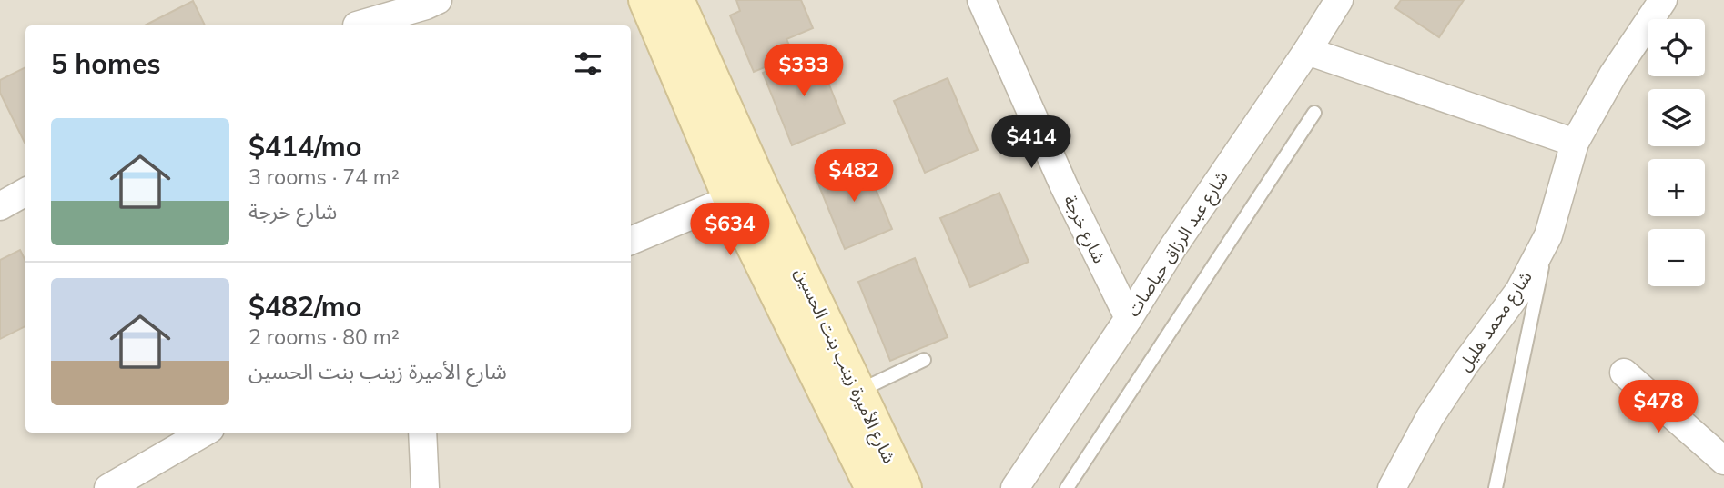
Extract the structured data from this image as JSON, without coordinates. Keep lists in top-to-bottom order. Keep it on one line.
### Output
{"streets":{"street":["شارع خرجة","شارع عبد الرزاق حياصات","شارع محمد هليل","شارع الأميرة زينب بنت الحسين"]},"crossings":[["شارع خرجة","شارع عبد الرزاق حياصات"]],"page":{"map_buttons":["+","−"],"heading":"5 homes","price":["$333","$414","$482","$634","$478"],"list":[{"name":"$414/mo","note":"3 rooms · 74 m² · شارع خرجة"},{"name":"$482/mo","note":"2 rooms · 80 m² · شارع الأميرة زينب بنت الحسين"}]}}
